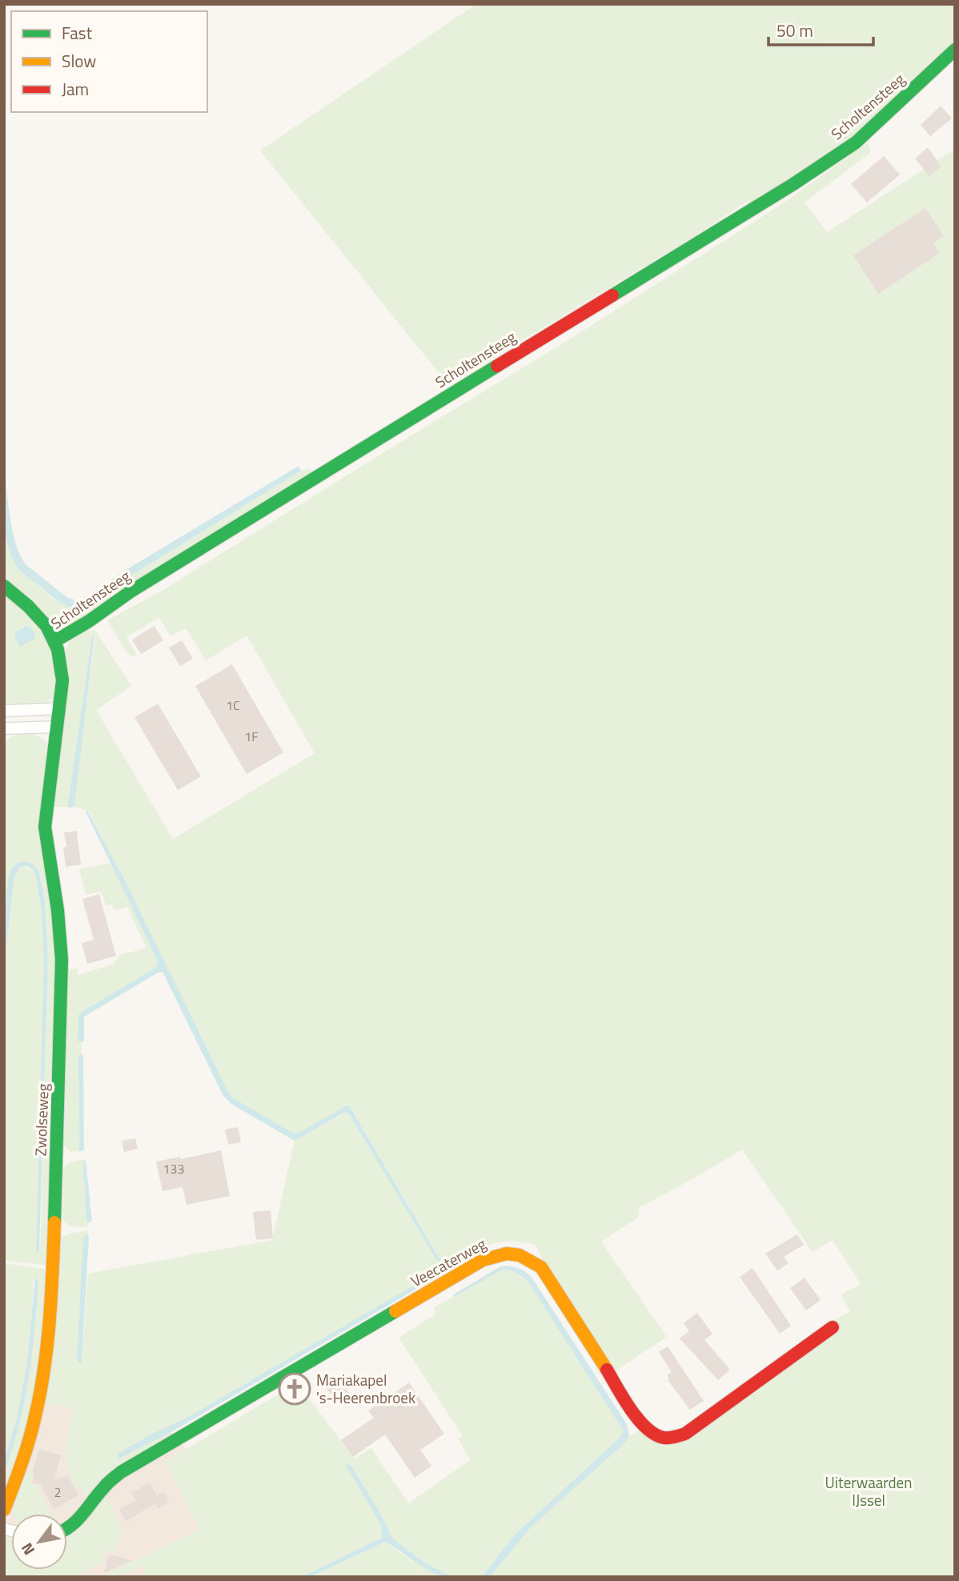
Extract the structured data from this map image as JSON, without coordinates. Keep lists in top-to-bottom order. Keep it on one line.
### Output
{"streets":{"street":["Scholtensteeg","Zwolseweg","Veecaterweg"]},"crossings":[["Scholtensteeg","Zwolseweg"]],"parks":["Uiterwaarden IJssel"],"places":{"church":["Mariakapel 's-Heerenbroek"]},"house_numbers":["1C","1F","133","2"],"legend":["Fast","Slow","Jam"],"scale_bar":"50 m","north":"bottom left"}
